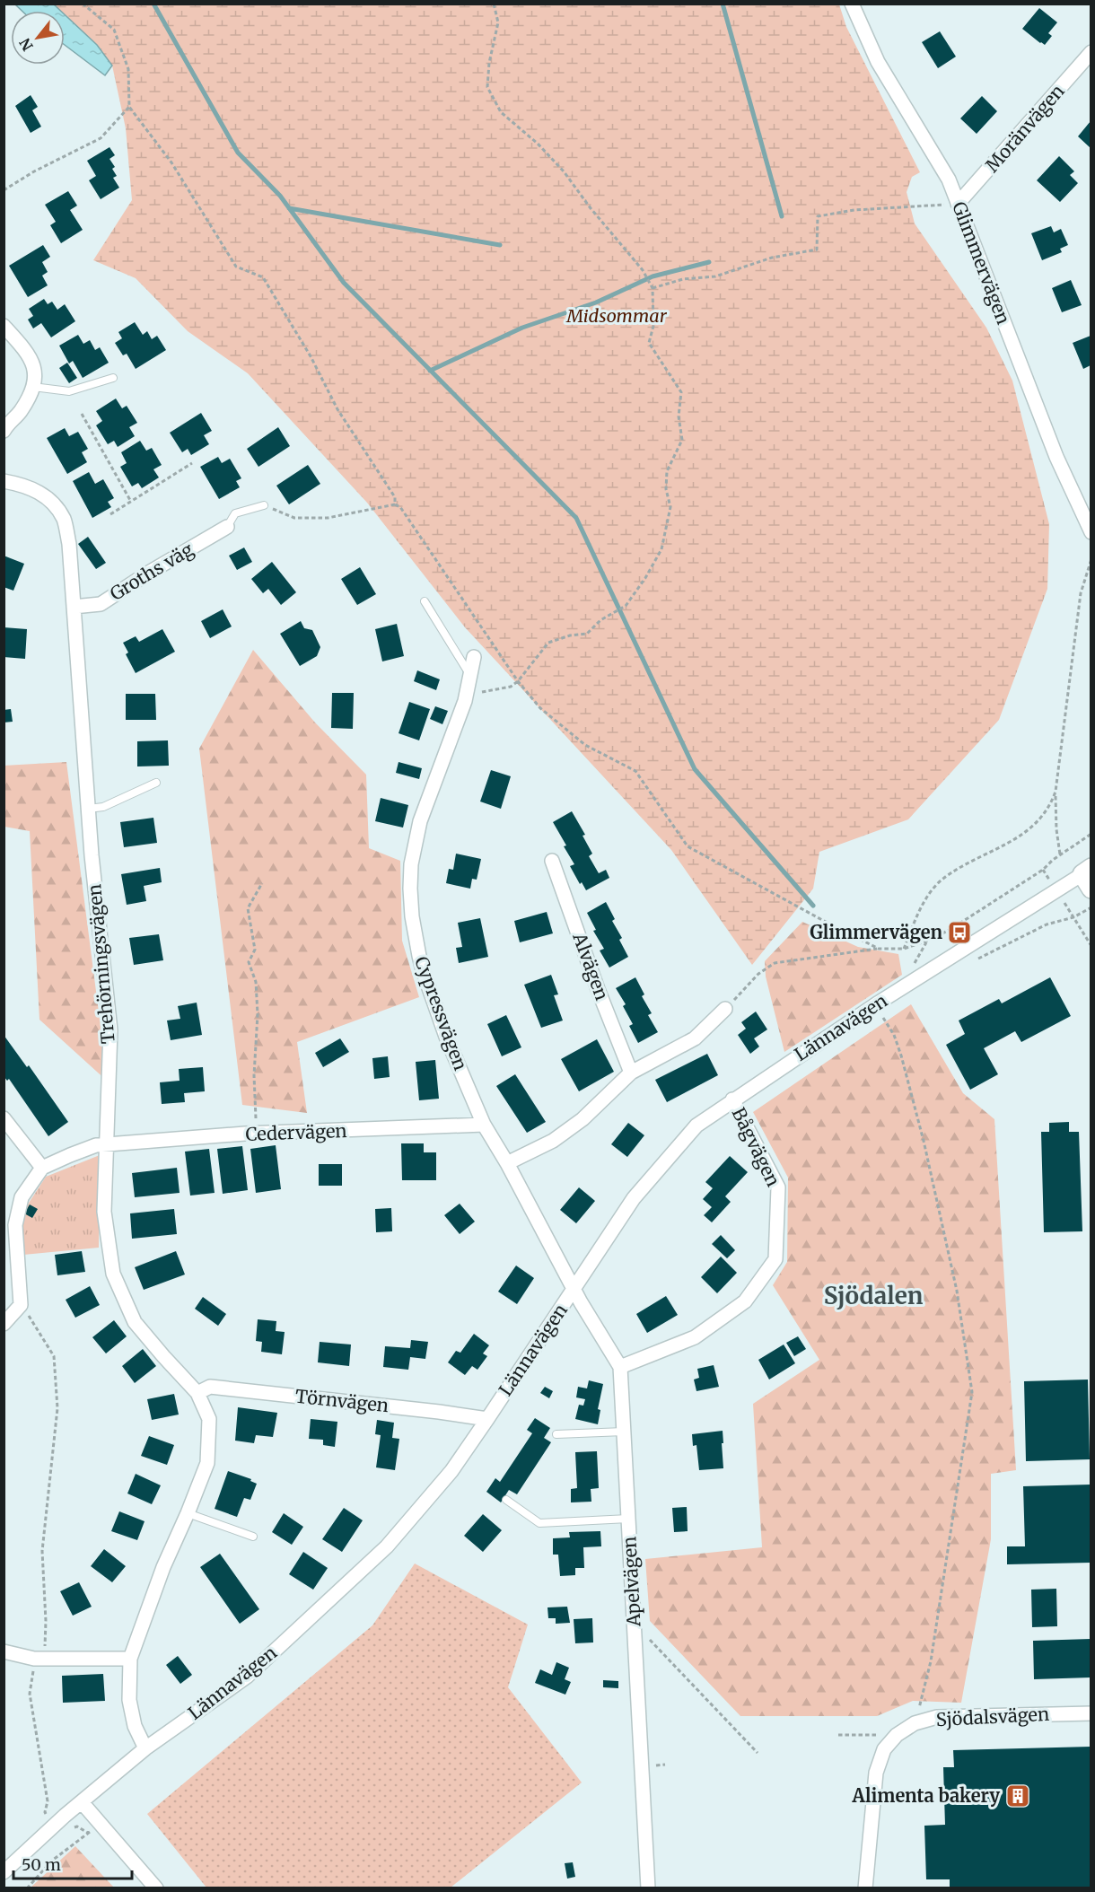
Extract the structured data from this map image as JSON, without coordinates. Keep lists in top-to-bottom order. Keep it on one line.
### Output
{"streets":{"street":["Moränvägen","Glimmervägen","Groths väg","Trehörningsvägen","Alvägen","Cypressvägen","Lännavägen","Cedervägen","Bågvägen","Törnvägen","Apelvägen","Sjödalsvägen"]},"crossings":[["Moränvägen","Glimmervägen"],["Groths väg","Trehörningsvägen"],["Trehörningsvägen","Lännavägen"],["Trehörningsvägen","Cedervägen"],["Trehörningsvägen","Törnvägen"],["Cypressvägen","Lännavägen"],["Cypressvägen","Cedervägen"],["Cypressvägen","Apelvägen"],["Lännavägen","Bågvägen"],["Lännavägen","Törnvägen"],["Lännavägen","Apelvägen"],["Bågvägen","Apelvägen"]],"districts":["Sjödalen"],"parks":["Midsommar"],"places":{"bus stop":["Glimmervägen"],"building":["Alimenta bakery"]},"scale_bar":"50 m","north":"bottom left"}
